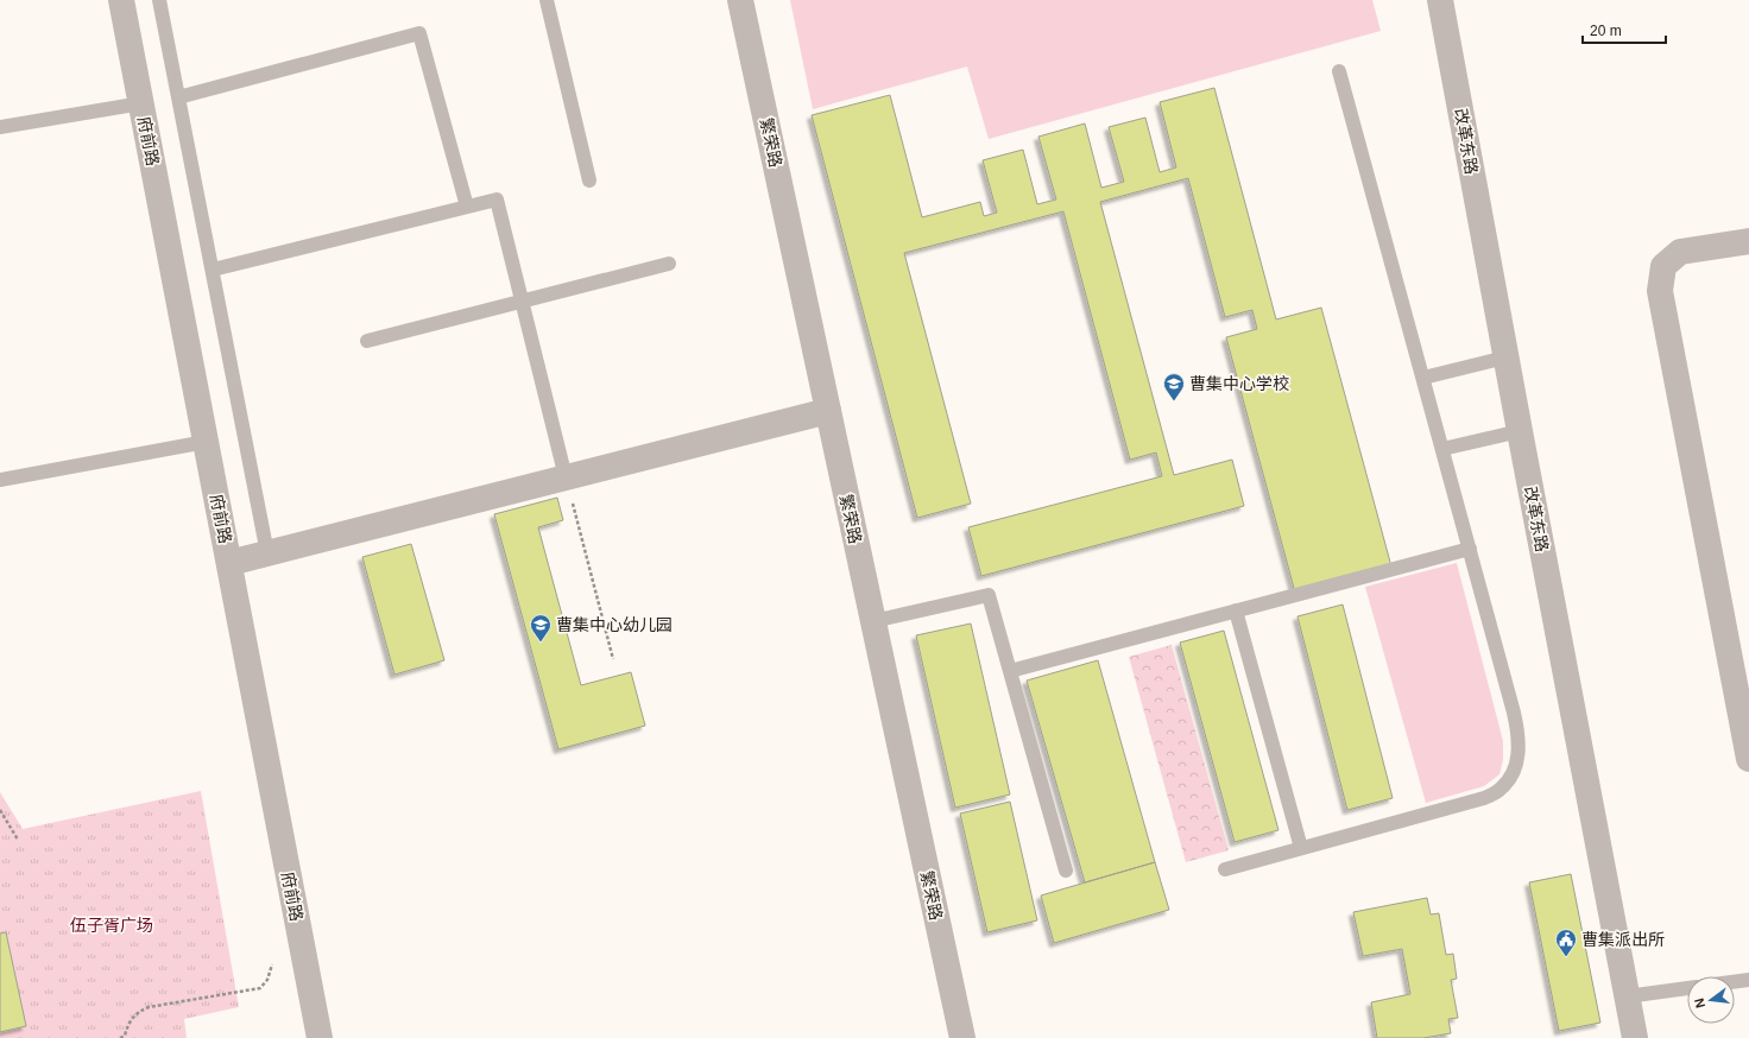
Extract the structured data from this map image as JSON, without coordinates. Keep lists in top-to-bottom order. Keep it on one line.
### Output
{"streets":{"street":["府前路","改革东路","繁荣路"]},"parks":["伍子胥广场"],"places":{"school or university":["曹集中心学校","曹集中心幼儿园"],"public building":["曹集派出所"]},"scale_bar":"20 m","north":"left"}
